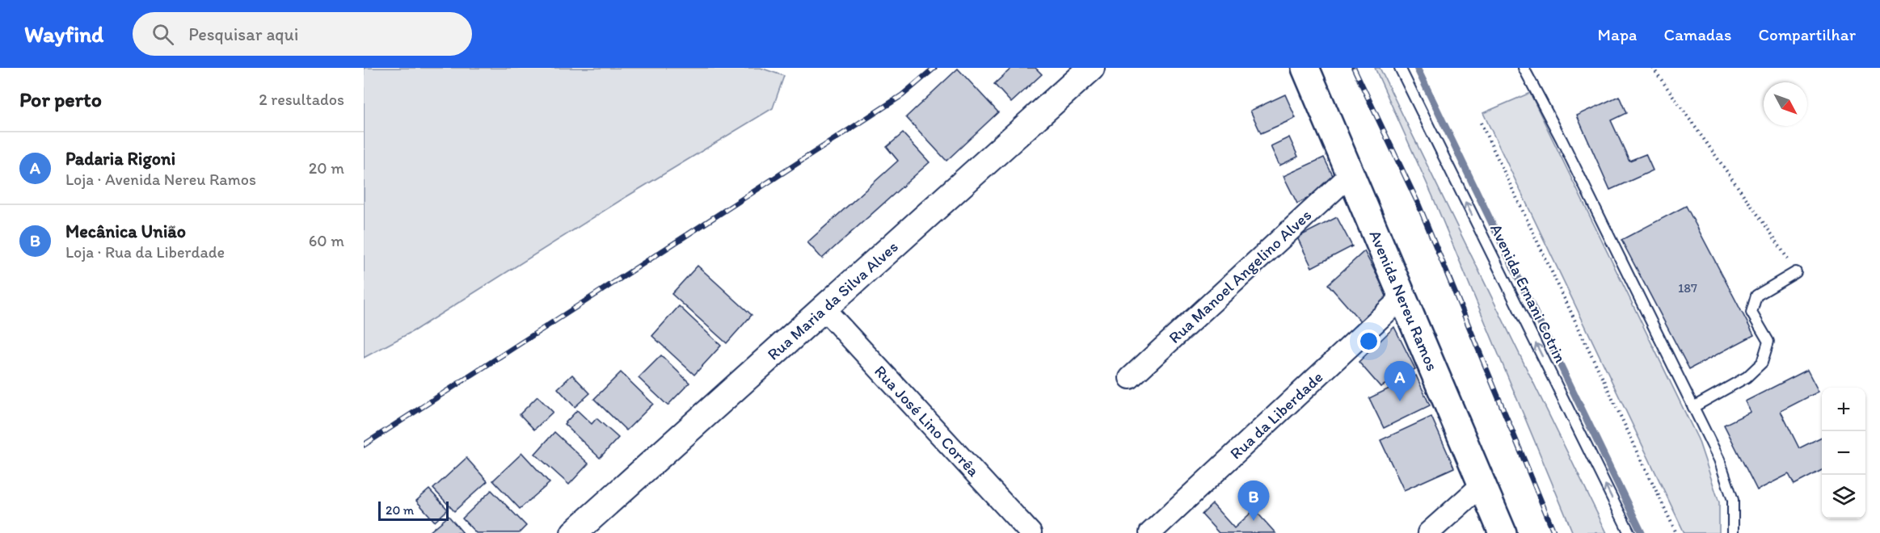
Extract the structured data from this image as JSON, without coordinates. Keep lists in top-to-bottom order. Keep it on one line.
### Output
{"streets":{"main road":["Avenida Nereu Ramos"],"street":["Rua Manoel Angelino Alves","Rua Maria da Silva Alves","Rua da Liberdade","Rua José Lino Corrêa"],"lane":["Avenida Ernani Cotrin"]},"crossings":[["Rua Manoel Angelino Alves","Avenida Nereu Ramos"],["Rua Maria da Silva Alves","Rua José Lino Corrêa"],["Avenida Nereu Ramos","Rua da Liberdade"]],"one_way":["Avenida Ernani Cotrin"],"house_numbers":["187"],"scale_bar":"20 m","north":"bottom right","page":{"header":"Wayfind","search":"Pesquisar aqui","nav":["Mapa","Camadas","Compartilhar"],"heading":["Por perto","2 resultados"],"list":[{"mark":"A","name":"Padaria Rigoni","note":"Loja · Avenida Nereu Ramos","value":"20 m"},{"mark":"B","name":"Mecânica União","note":"Loja · Rua da Liberdade","value":"60 m"}],"pins":["A","B"],"map_buttons":["+","−"],"scale":"20 m"}}
